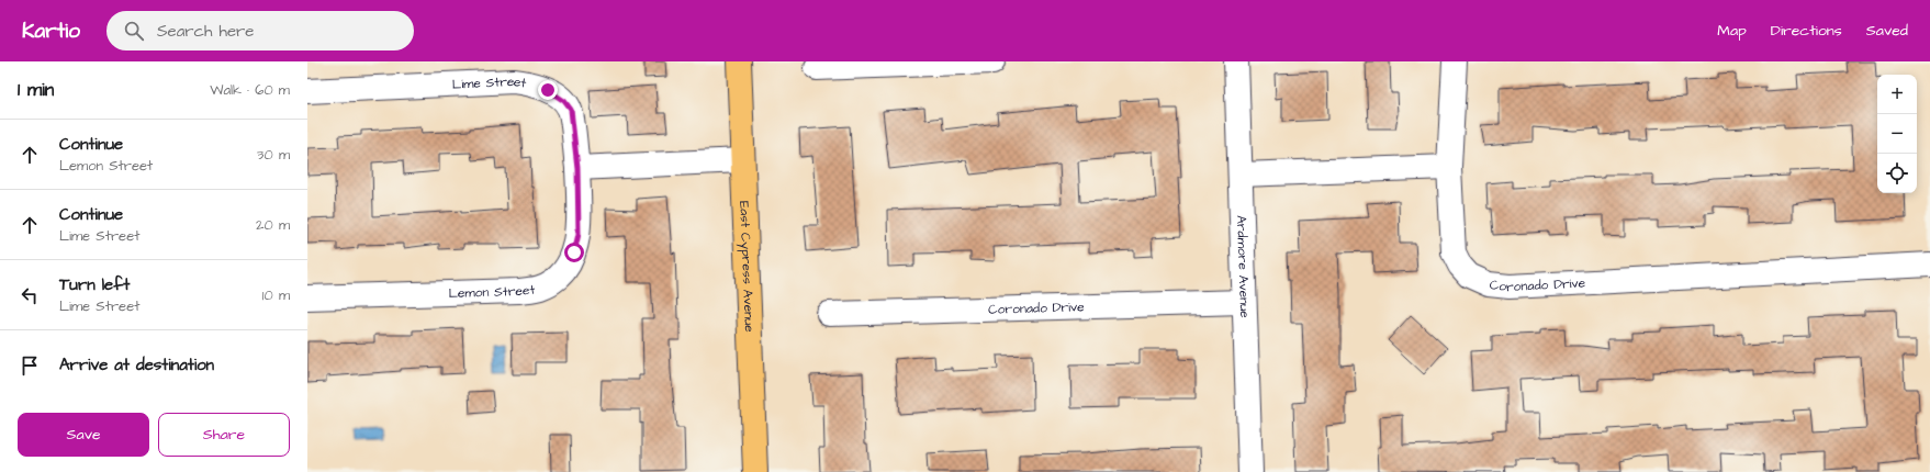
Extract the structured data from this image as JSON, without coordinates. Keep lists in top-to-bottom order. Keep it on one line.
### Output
{"streets":{"main road":["East Cypress Avenue"],"street":["Lime Street","Ardmore Avenue","Coronado Drive","Lemon Street"]},"crossings":[["Lime Street","Lemon Street"],["Ardmore Avenue","Coronado Drive"]],"page":{"header":"Kartio","search":"Search here","nav":["Map","Directions","Saved"],"heading":["1 min","Walk · 60 m"],"map_buttons":["+","−"],"list":[["Continue","Lemon Street","30 m"],["Continue","Lime Street","20 m"],["Turn left","Lime Street","10 m"],"Arrive at destination"],"buttons":["Save","Share"]}}
